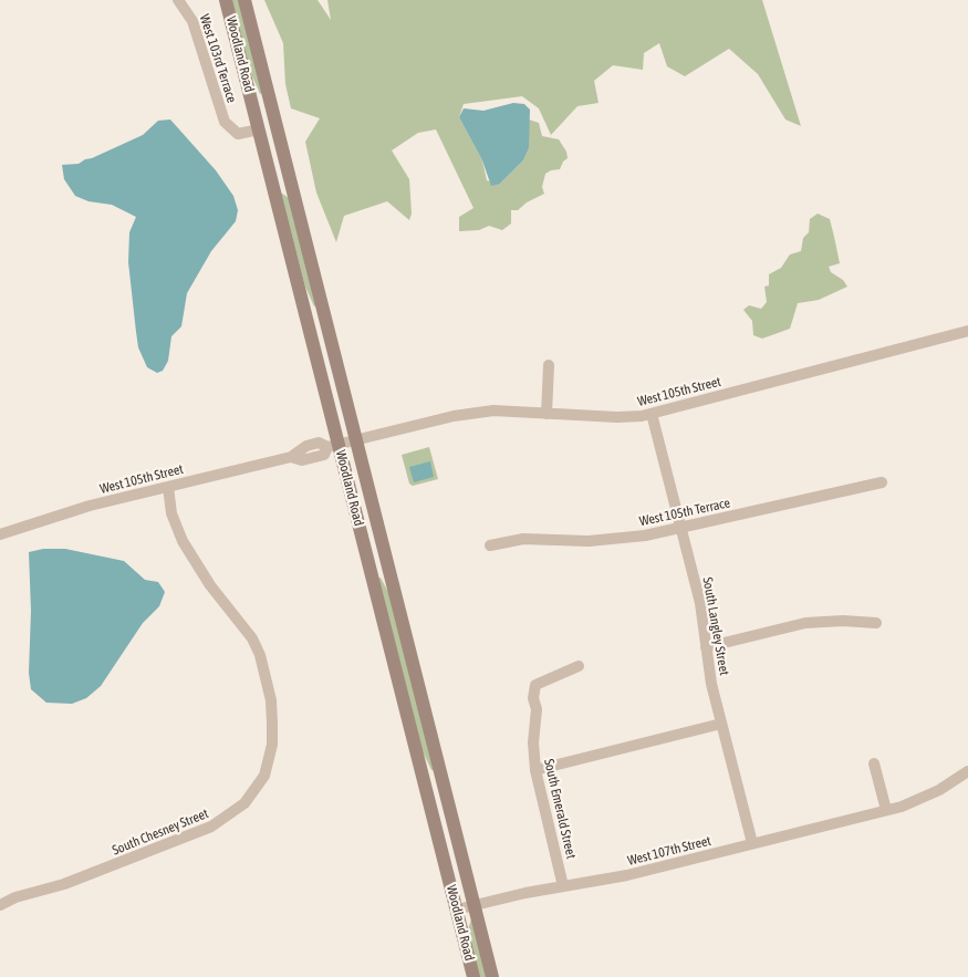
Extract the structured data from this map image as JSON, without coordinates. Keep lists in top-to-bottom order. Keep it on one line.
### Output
{"streets":{"main road":["Woodland Road"],"street":["West 103rd Terrace","West 105th Street","West 105th Terrace","South Langley Street","South Emerald Street","South Chesney Street","West 107th Street"]},"crossings":[["Woodland Road","West 103rd Terrace"],["Woodland Road","West 105th Street"],["Woodland Road","West 107th Street"],["West 105th Street","South Langley Street"],["West 105th Street","South Chesney Street"],["West 105th Terrace","South Langley Street"],["South Langley Street","West 107th Street"],["South Emerald Street","West 107th Street"]]}
